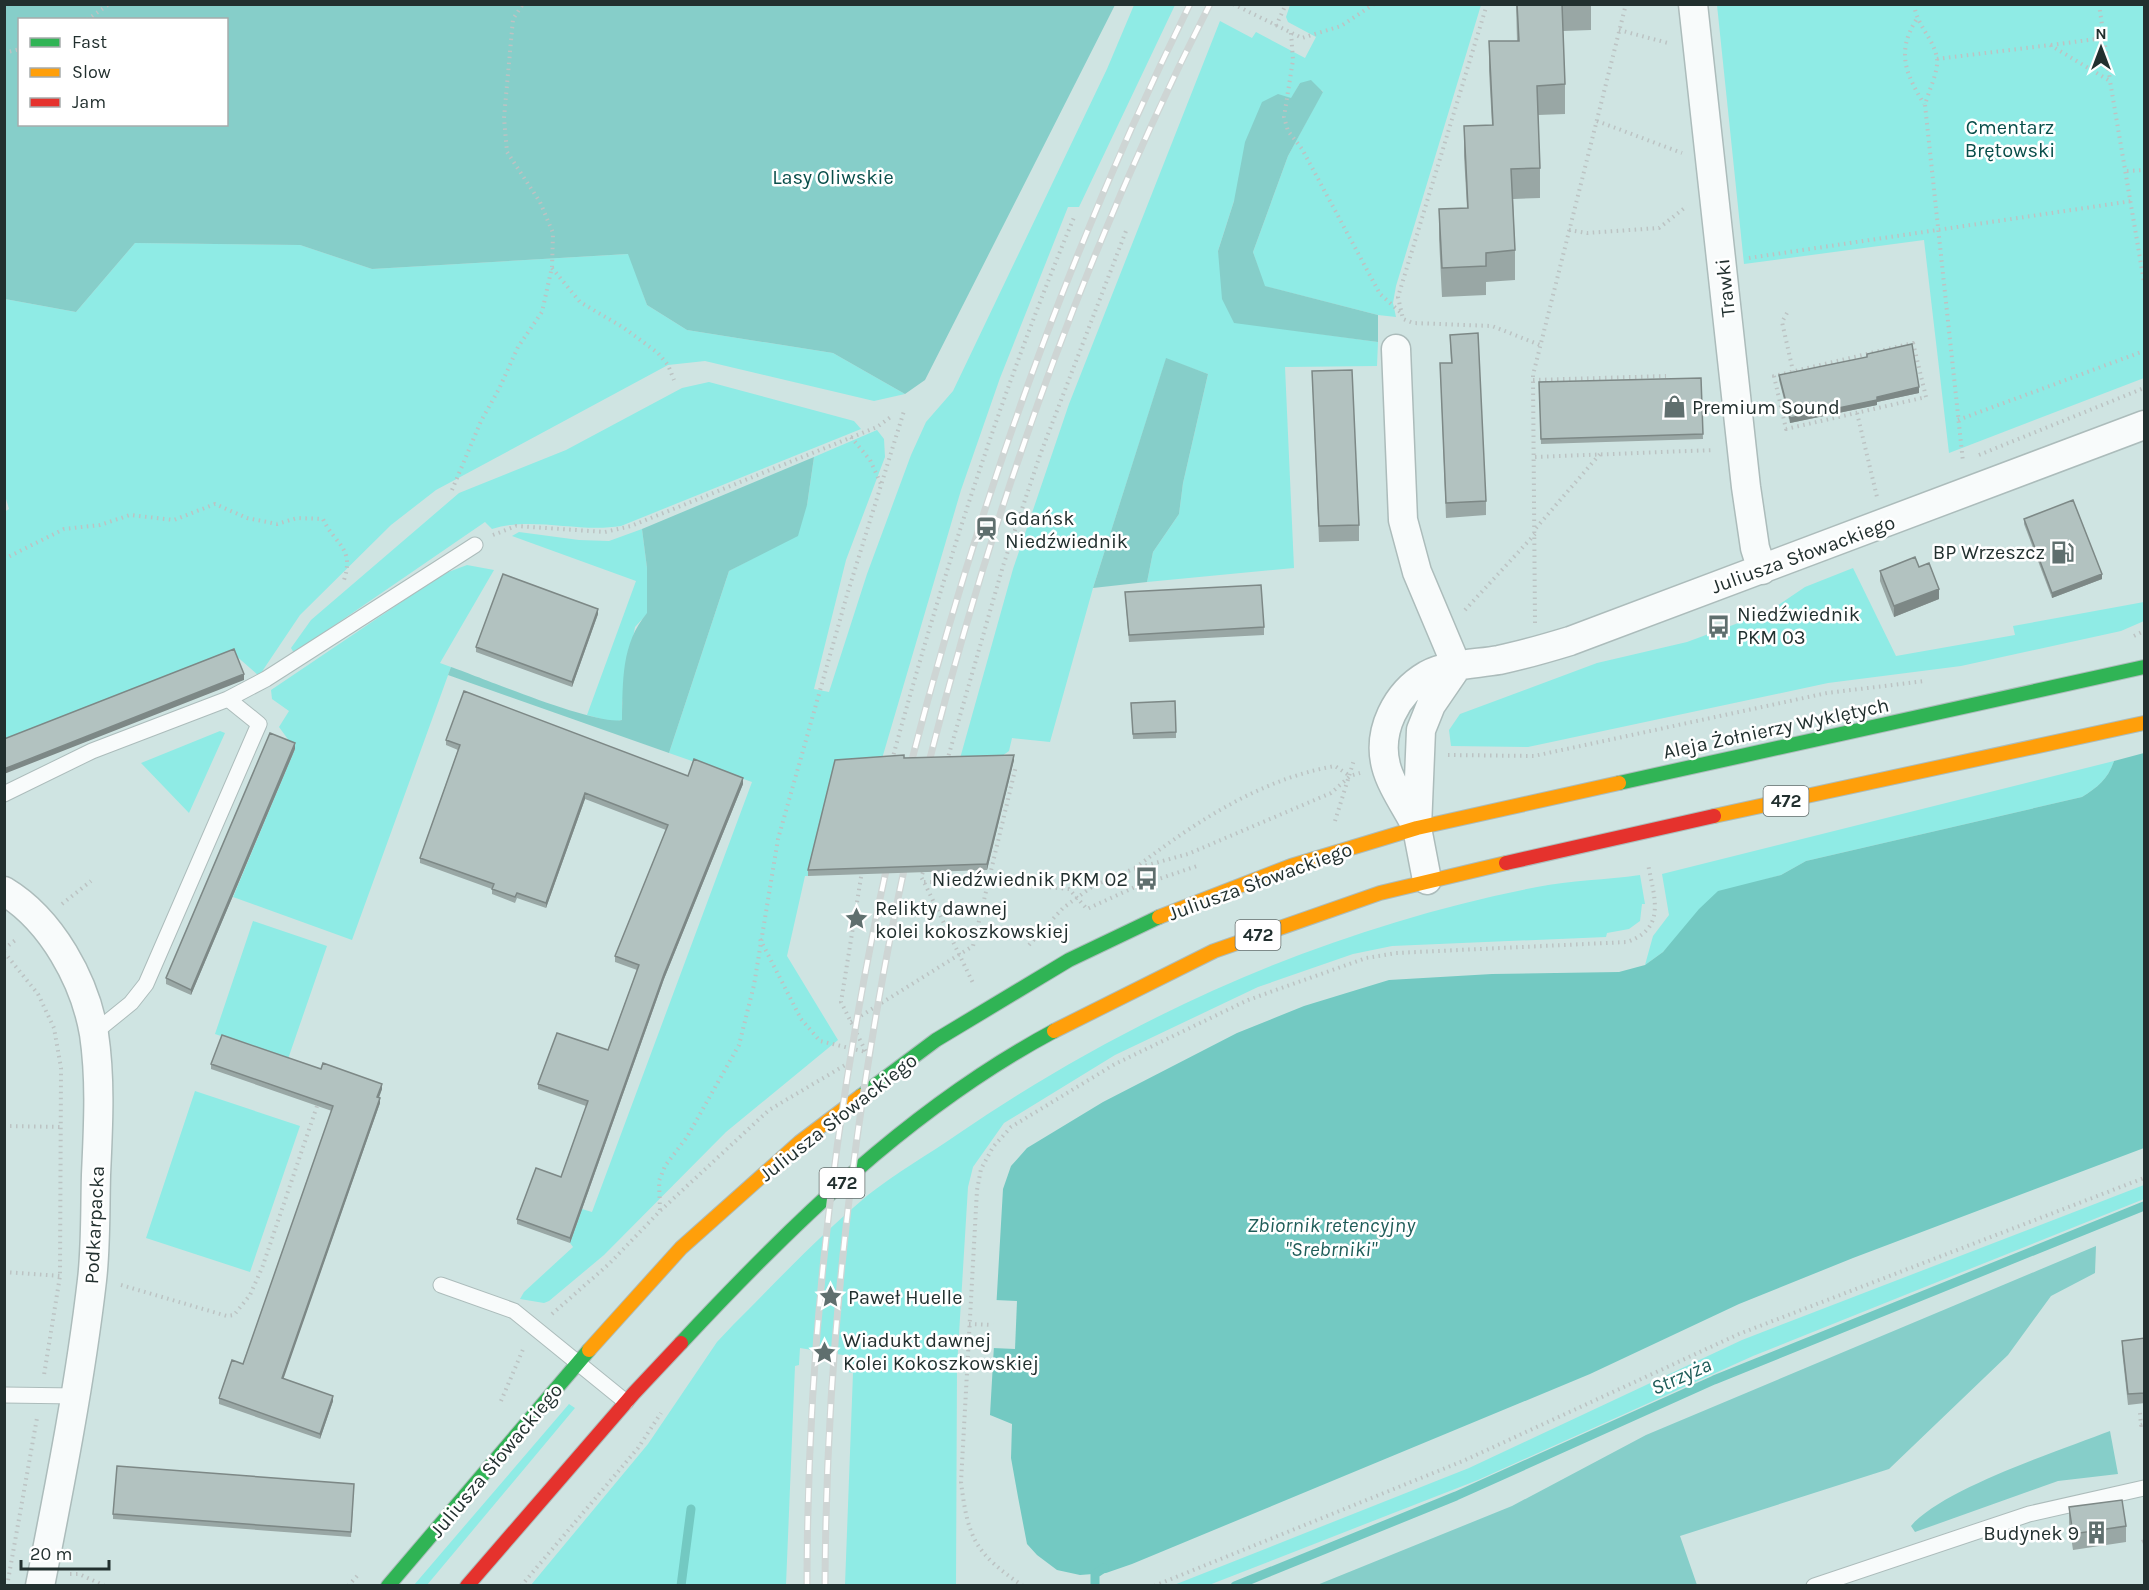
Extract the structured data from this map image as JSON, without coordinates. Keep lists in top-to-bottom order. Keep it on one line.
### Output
{"streets":{"main road":["Juliusza Słowackiego","Aleja Żołnierzy Wyklętych","472"],"street":["Trawki","Podkarpacka"]},"crossings":[["Trawki","Juliusza Słowackiego"],["Juliusza Słowackiego","Aleja Żołnierzy Wyklętych"]],"water":["Zbiornik retencyjny \"Srebrniki\"","Strzyża"],"parks":["Cmentarz Brętowski","Lasy Oliwskie"],"places":{"shop":["Premium Sound"],"station":["Gdańsk Niedźwiednik"],"fuel station":["BP Wrzeszcz"],"bus stop":["Niedźwiednik PKM 03","Niedźwiednik PKM 02"],"place":["Relikty dawnej kolei kokoszkowskiej","Paweł Huelle","Wiadukt dawnej Kolei Kokoszkowskiej"],"building":["Budynek 9"]},"legend":["Fast","Slow","Jam"],"scale_bar":"20 m","north":"top"}
